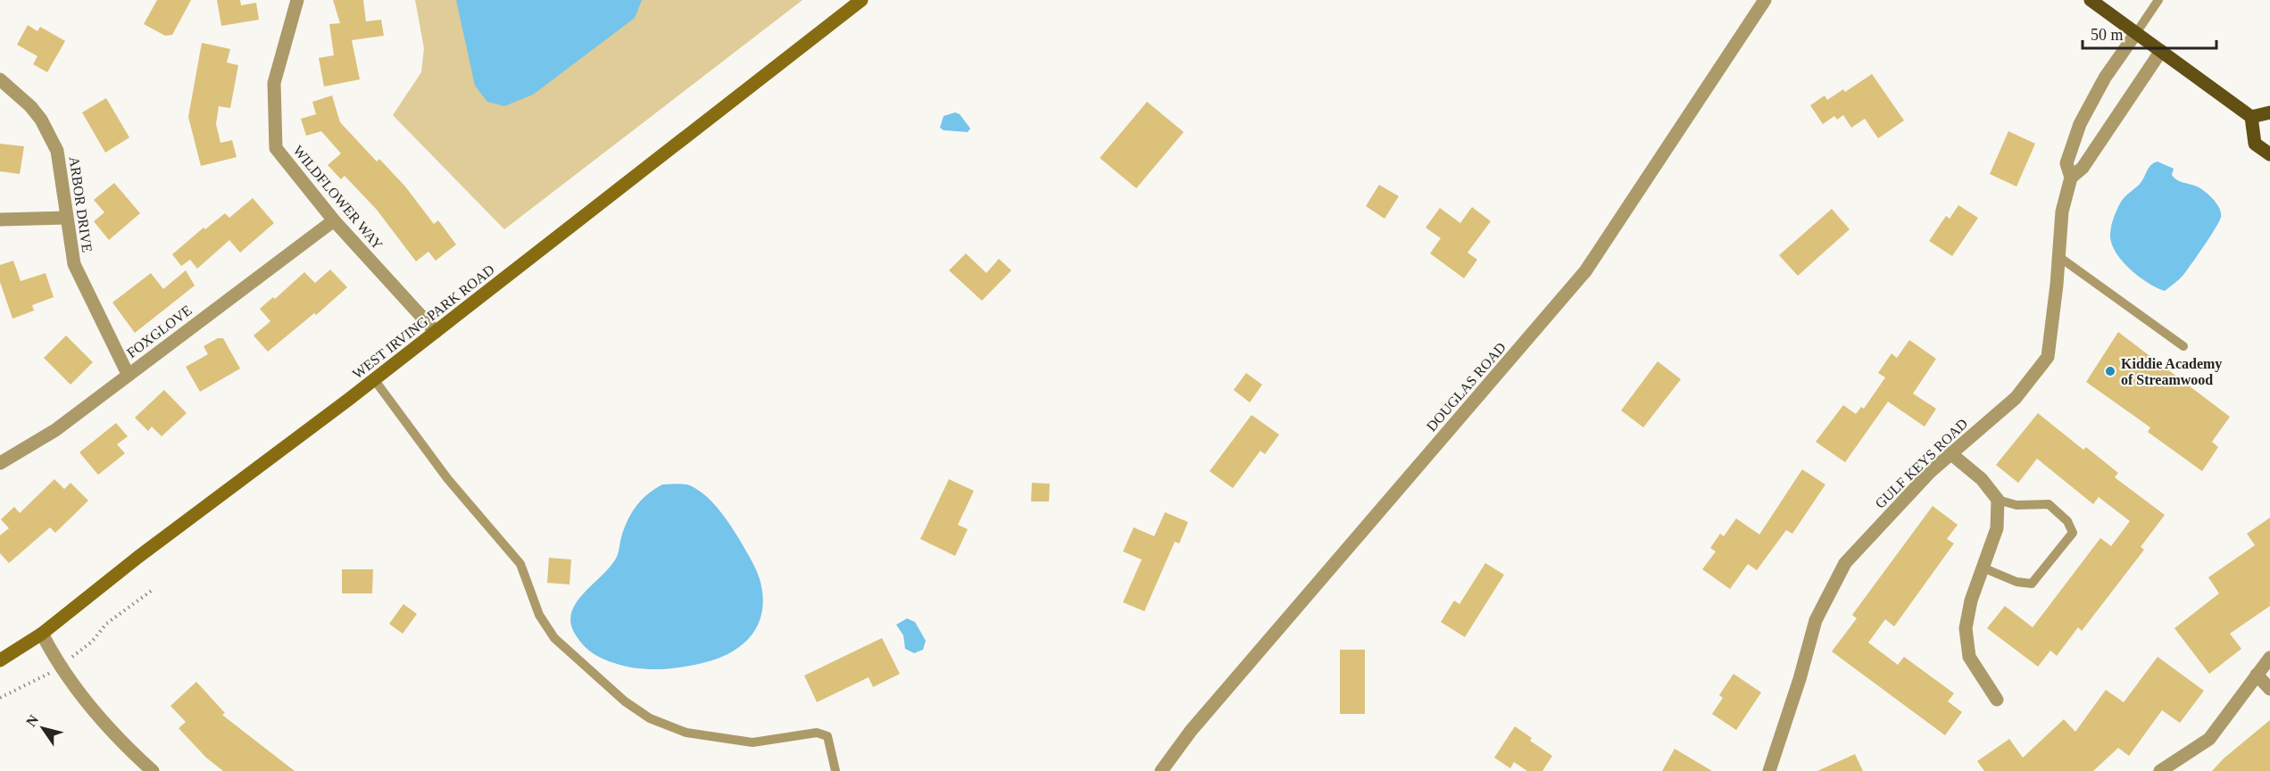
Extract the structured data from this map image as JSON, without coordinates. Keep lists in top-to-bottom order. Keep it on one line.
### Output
{"streets":{"main road":["WEST IRVING PARK ROAD"],"street":["WILDFLOWER WAY","ARBOR DRIVE","FOXGLOVE","DOUGLAS ROAD","GULF KEYS ROAD"]},"crossings":[["WILDFLOWER WAY","WEST IRVING PARK ROAD"],["WILDFLOWER WAY","FOXGLOVE"],["ARBOR DRIVE","FOXGLOVE"]],"places":["Kiddie Academy of Streamwood"],"scale_bar":"50 m","north":"top left"}
